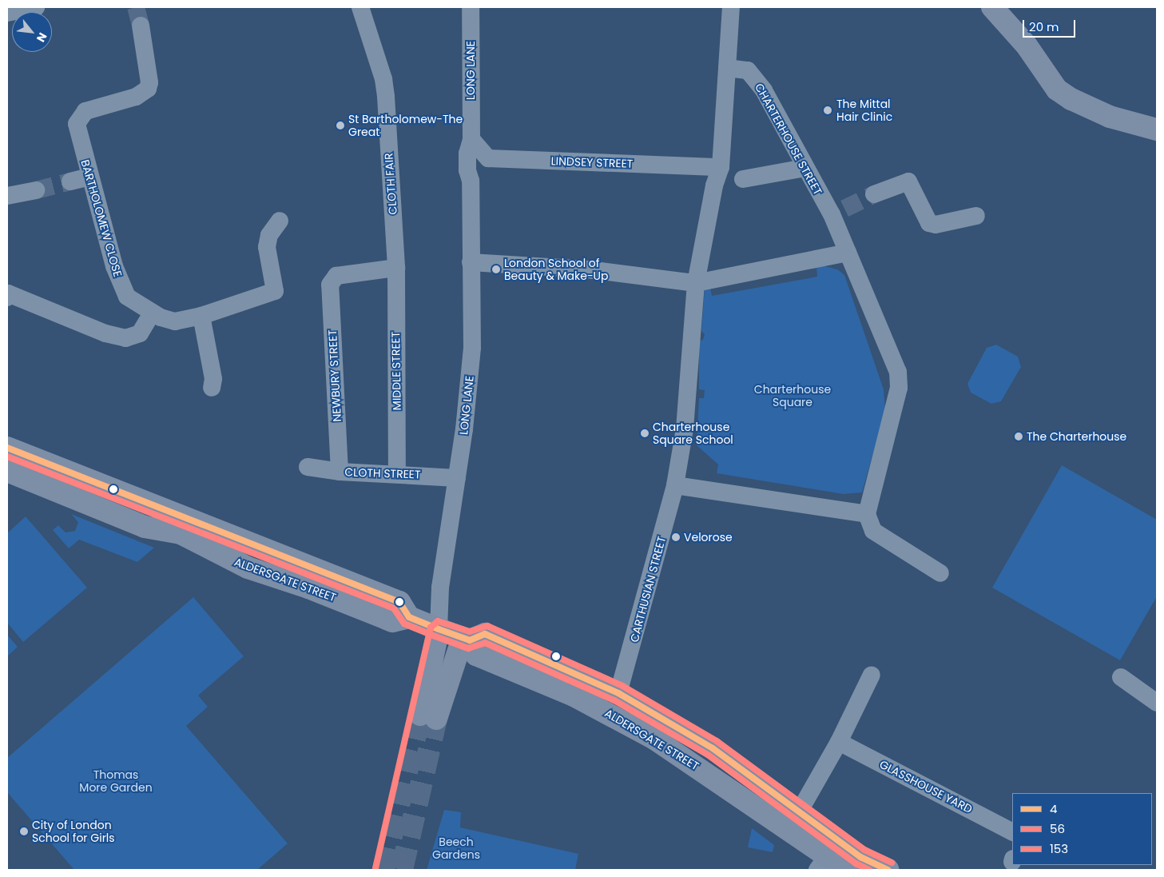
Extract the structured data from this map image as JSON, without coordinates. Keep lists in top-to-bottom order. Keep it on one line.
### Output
{"streets":{"main road":["ALDERSGATE STREET"],"street":["LONG LANE","CHARTERHOUSE STREET","LINDSEY STREET","CLOTH FAIR","BARTHOLOMEW CLOSE","MIDDLE STREET","NEWBURY STREET","CLOTH STREET","CARTHUSIAN STREET","GLASSHOUSE YARD"]},"crossings":[["LONG LANE","CLOTH STREET"],["CLOTH FAIR","MIDDLE STREET"],["CLOTH FAIR","NEWBURY STREET"],["MIDDLE STREET","NEWBURY STREET"],["MIDDLE STREET","CLOTH STREET"],["NEWBURY STREET","CLOTH STREET"],["ALDERSGATE STREET","CARTHUSIAN STREET"]],"parks":["Charterhouse Square","Thomas More Garden","Beech Gardens"],"places":["The Mittal Hair Clinic","St Bartholomew-The Great","London School of Beauty & Make-Up","Charterhouse Square School","The Charterhouse","Velorose","City of London School for Girls"],"lines":["transit line 4","transit line 56","transit line 153"],"legend":["4","56","153"],"scale_bar":"20 m","north":"bottom right"}
